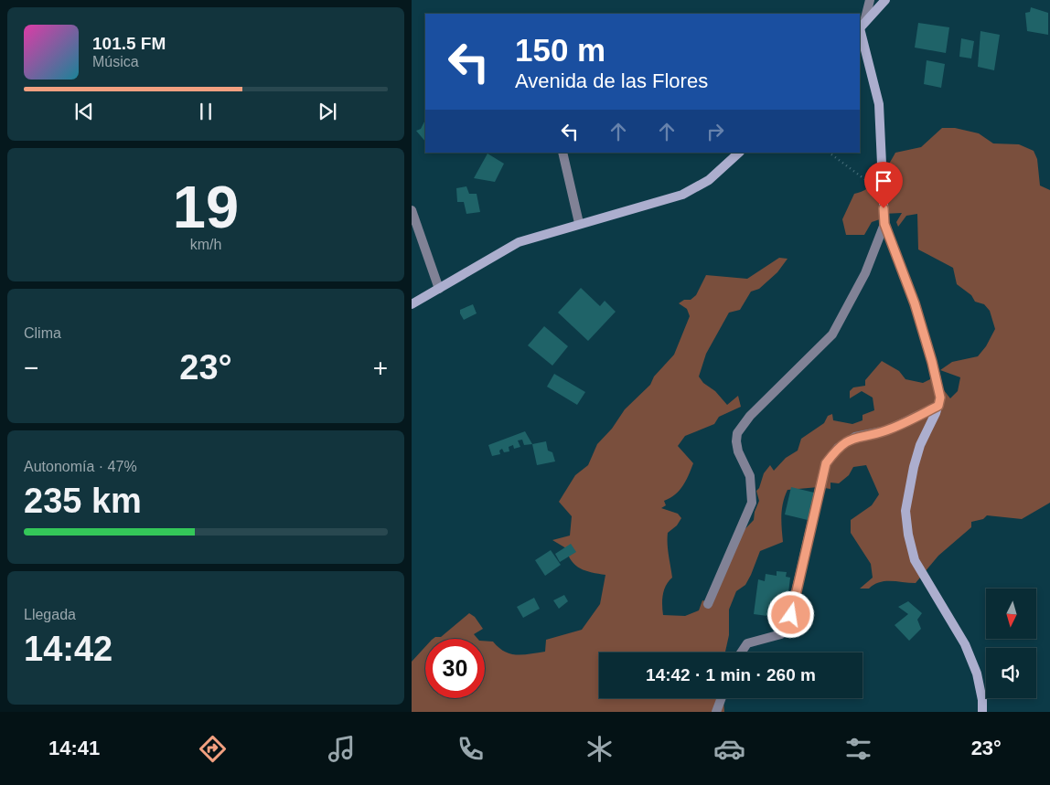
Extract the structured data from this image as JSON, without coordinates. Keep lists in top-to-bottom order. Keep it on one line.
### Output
{"north":"bottom","page":{"turn":["150 m","Avenida de las Flores"],"song":["101.5 FM","Música"],"tile":[["19","km/h"],"Clima",["Autonomía · 47%","235 km"],["Llegada","14:42"]],"heat":["−","23°","+"],"limit":"30","trip":"14:42 · 1 min · 260 m","tabs":["14:41","23°"]}}
